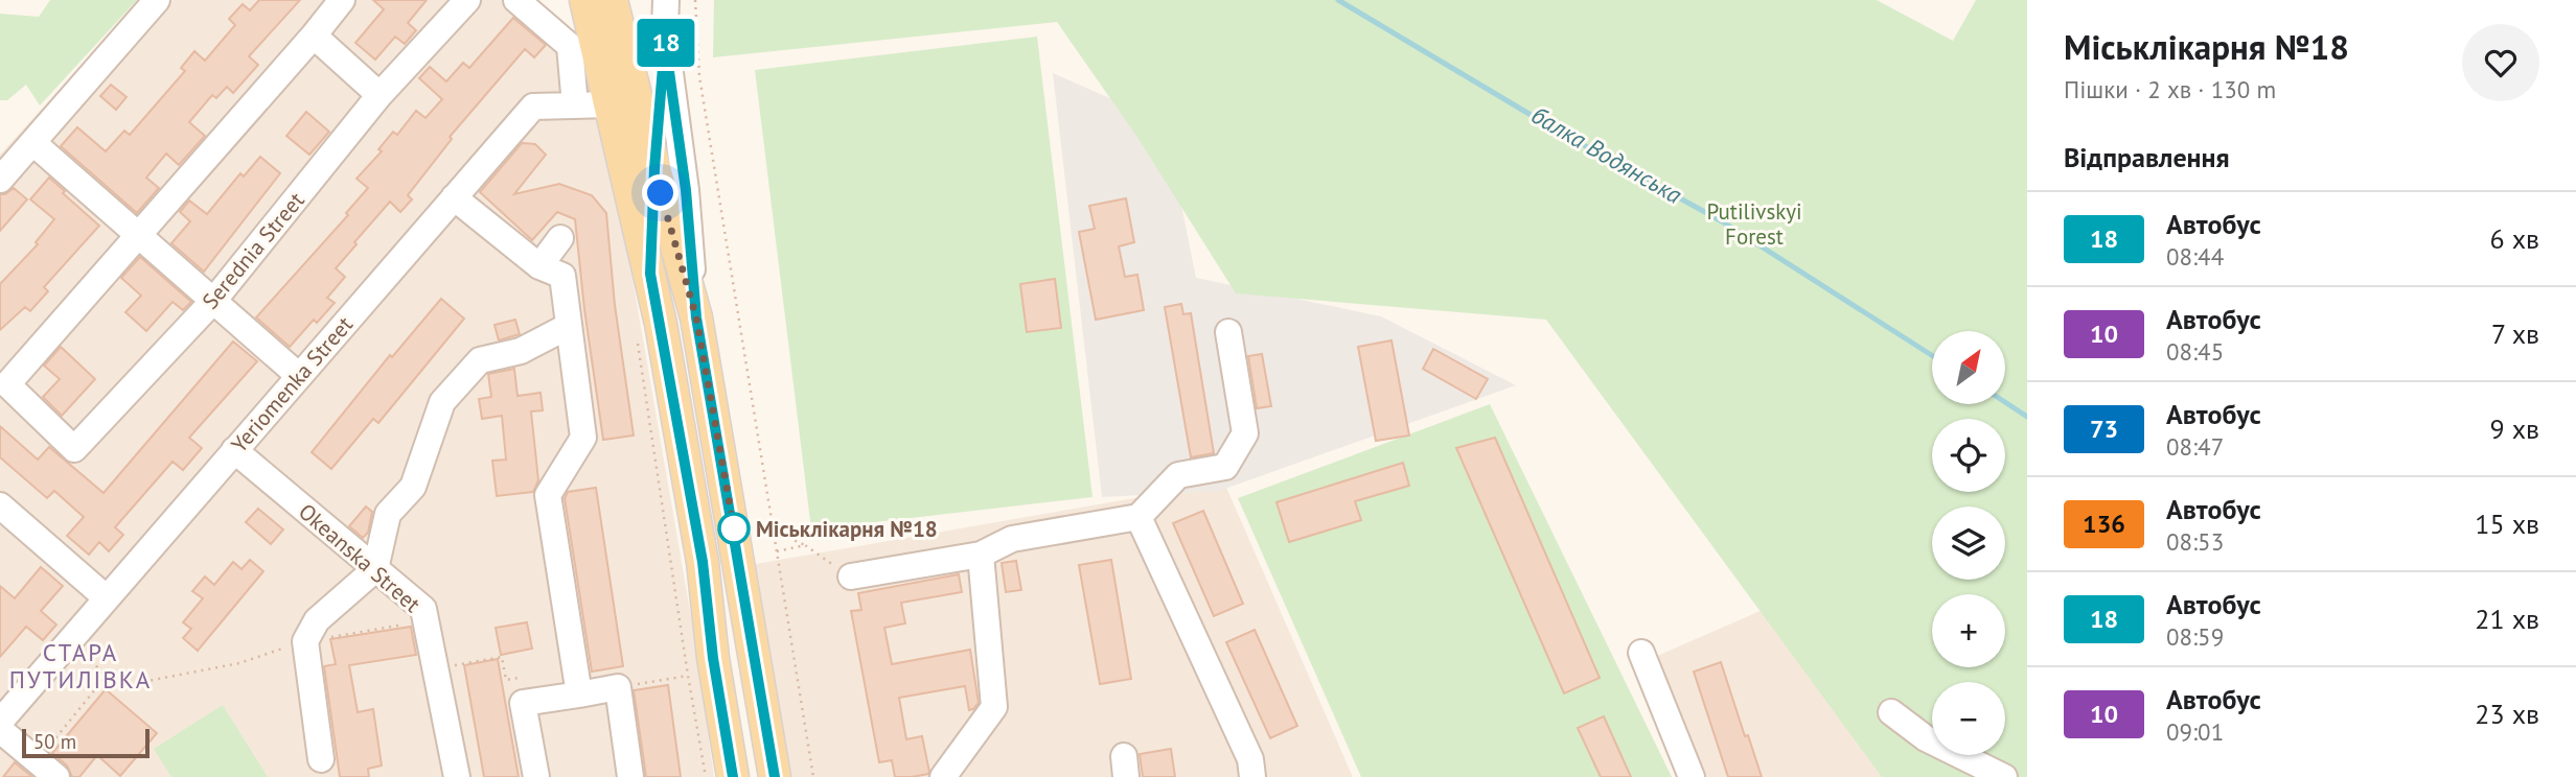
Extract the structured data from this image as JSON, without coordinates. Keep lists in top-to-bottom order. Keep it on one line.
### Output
{"streets":{"street":["Serednia Street","Yeriomenka Street","Okeanska Street"]},"crossings":[["Yeriomenka Street","Okeanska Street"]],"districts":["СТАРА ПУТИЛІВКА"],"water":["балка Водянська"],"parks":["Putilivskyi Forest"],"places":["Міськлікарня №18"],"lines":["bus line 18"],"scale_bar":"50 m","north":"top right","page":{"on_map":"18","heading":[["Міськлікарня №18","Пішки · 2 хв · 130 m"],"Відправлення"],"list":[{"mark":"18","name":"Автобус","note":"08:44","value":"6 хв"},{"mark":"10","name":"Автобус","note":"08:45","value":"7 хв"},{"mark":"73","name":"Автобус","note":"08:47","value":"9 хв"},{"mark":"136","name":"Автобус","note":"08:53","value":"15 хв"},{"mark":"18","name":"Автобус","note":"08:59","value":"21 хв"},{"mark":"10","name":"Автобус","note":"09:01","value":"23 хв"}],"map_buttons":["+","−"],"scale":"50 m"}}
